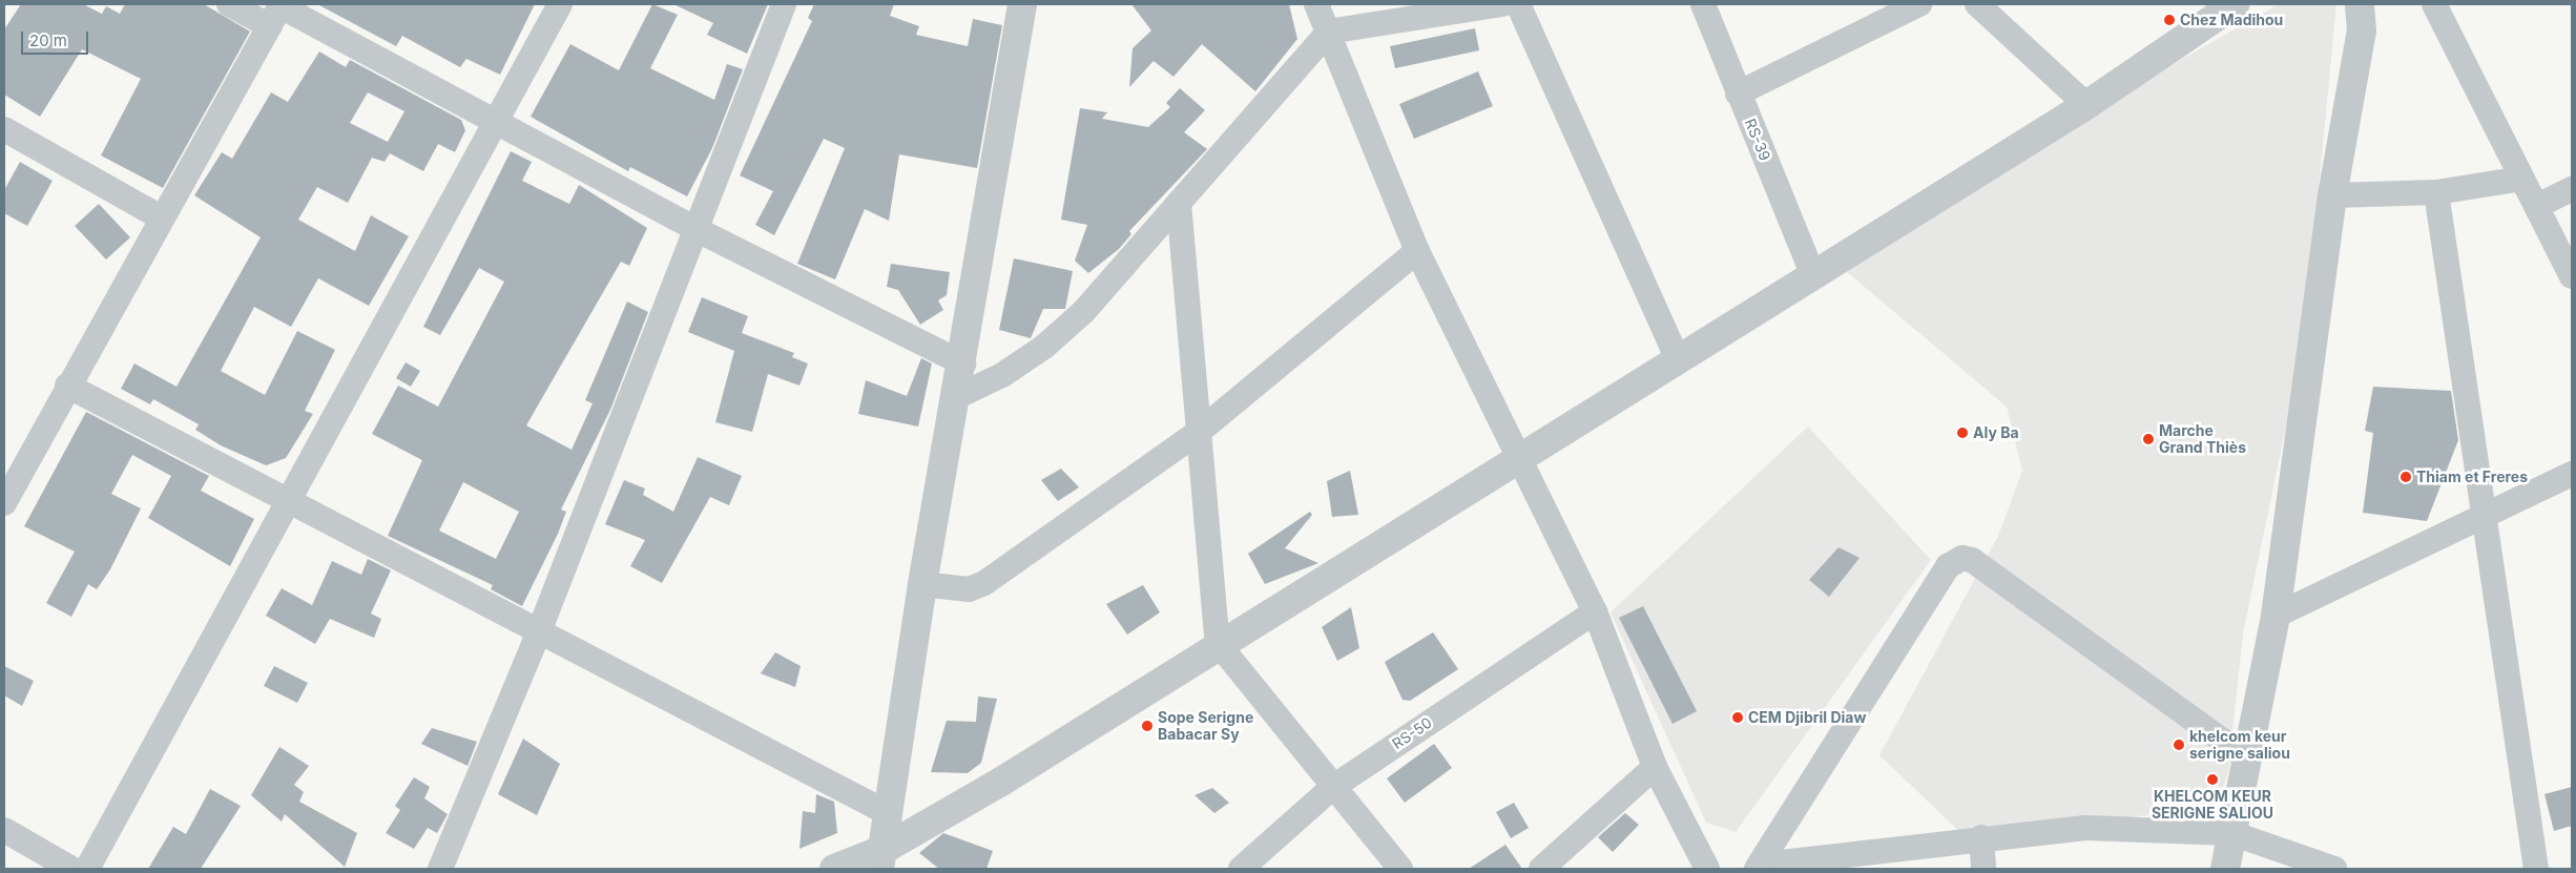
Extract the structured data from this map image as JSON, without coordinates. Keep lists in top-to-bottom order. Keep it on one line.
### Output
{"streets":{"street":["RS-39","RS-50"]},"places":["Chez Madihou","Aly Ba","Marche Grand Thiès","Thiam et Freres","CEM Djibril Diaw","Sope Serigne Babacar Sy","khelcom keur serigne saliou","KHELCOM KEUR SERIGNE SALIOU"],"scale_bar":"20 m"}
